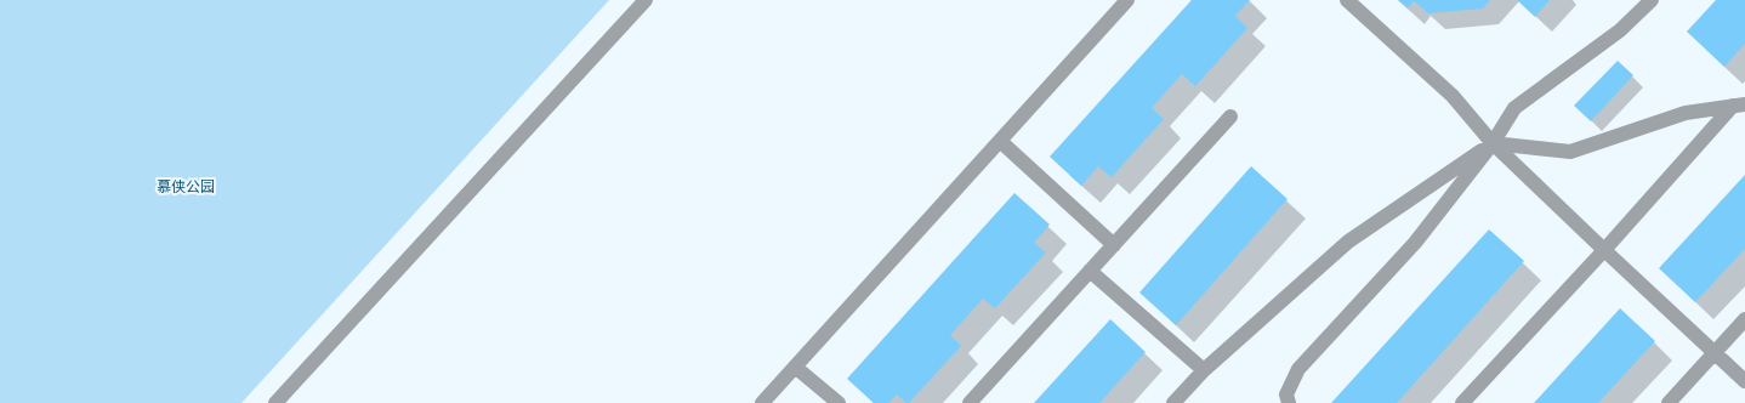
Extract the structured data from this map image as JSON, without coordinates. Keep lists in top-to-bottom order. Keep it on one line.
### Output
{"parks":["慕侠公园"]}
